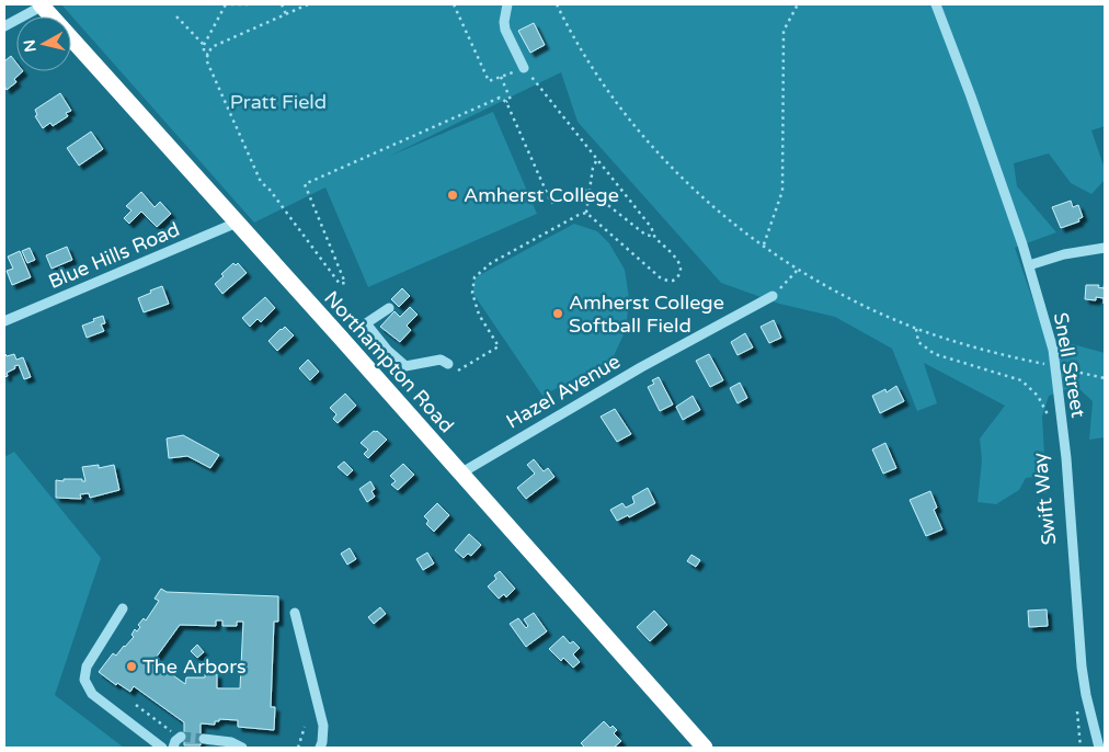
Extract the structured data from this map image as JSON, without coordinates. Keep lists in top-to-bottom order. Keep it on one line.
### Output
{"streets":{"highway":["Northampton Road"],"street":["Blue Hills Road","Snell Street","Hazel Avenue"]},"crossings":[["Blue Hills Road","Northampton Road"],["Northampton Road","Hazel Avenue"]],"parks":["Pratt Field"],"places":["Amherst College","Amherst College Softball Field","The Arbors"],"north":"left"}
